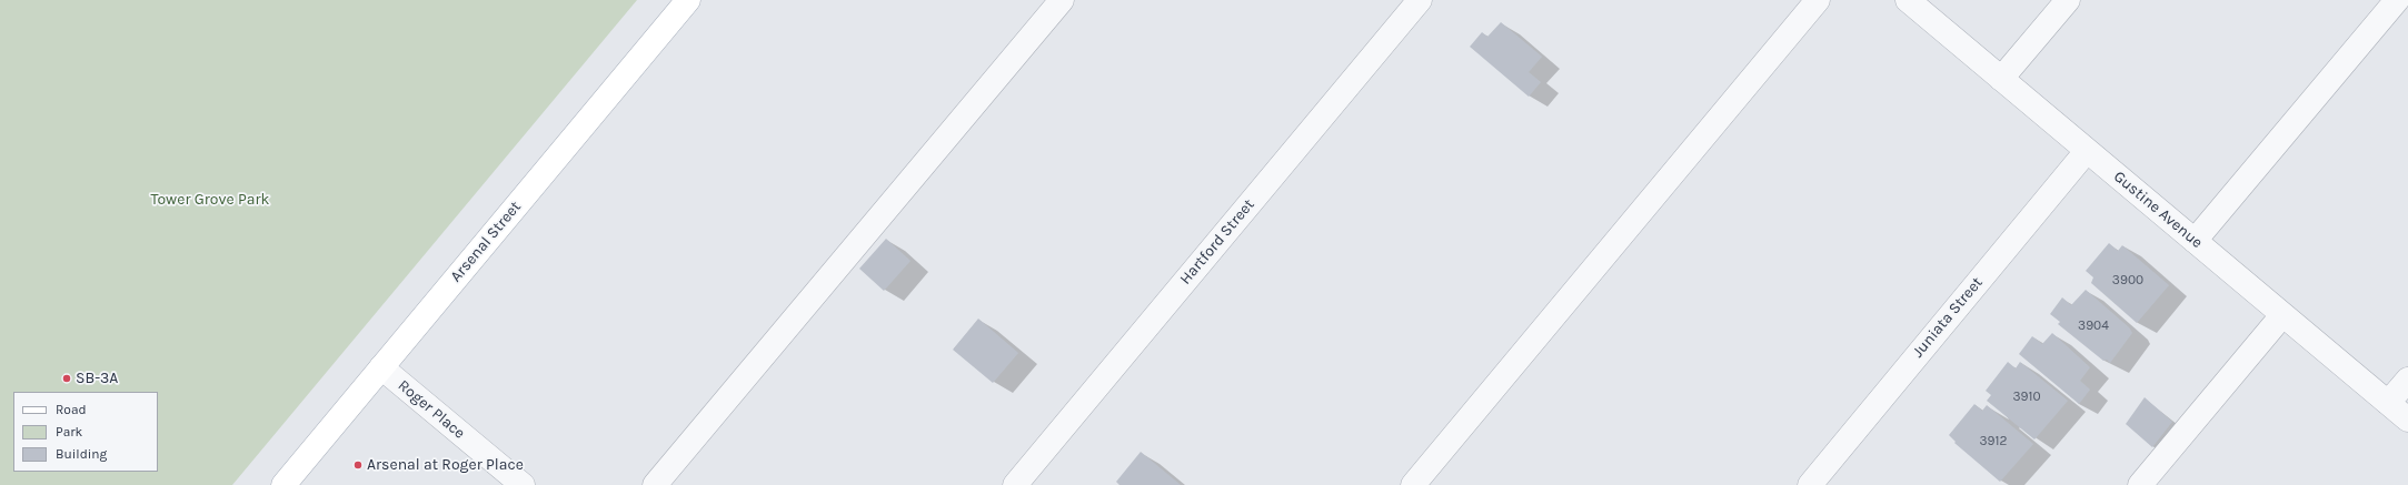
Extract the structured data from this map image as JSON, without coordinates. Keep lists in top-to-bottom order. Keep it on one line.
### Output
{"streets":{"main road":["Arsenal Street"],"street":["Gustine Avenue","Hartford Street","Juniata Street","Roger Place"]},"crossings":[["Gustine Avenue","Juniata Street"],["Arsenal Street","Roger Place"]],"parks":["Tower Grove Park"],"places":["SB-3A","Arsenal at Roger Place"],"house_numbers":["3900","3904","3910","3912"],"legend":["Road","Park","Building"]}
